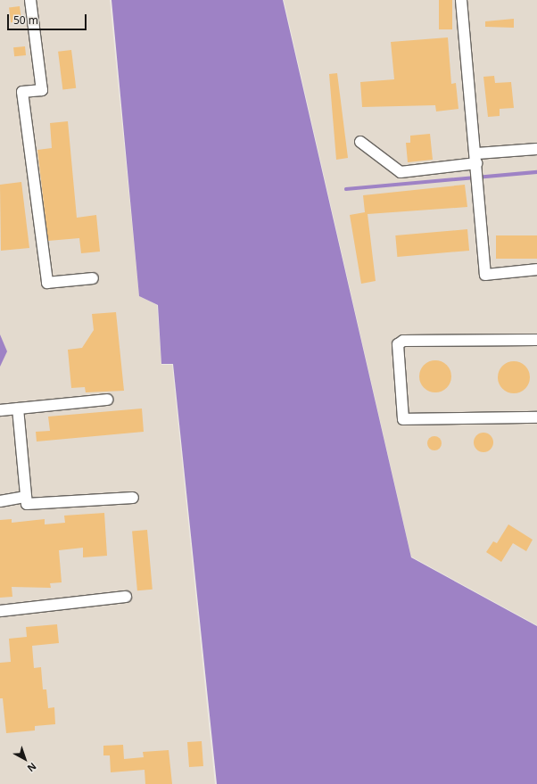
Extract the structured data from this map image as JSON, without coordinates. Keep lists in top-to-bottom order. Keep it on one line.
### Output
{"scale_bar":"50 m","north":"bottom right"}
